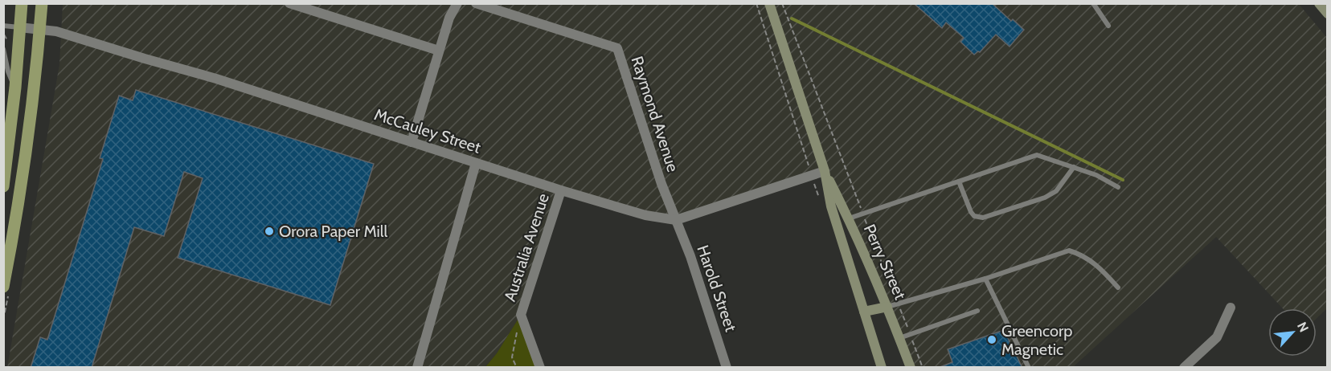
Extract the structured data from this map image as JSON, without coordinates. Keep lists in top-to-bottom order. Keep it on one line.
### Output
{"streets":{"street":["Raymond Avenue","McCauley Street","Australia Avenue","Perry Street","Harold Street"]},"crossings":[["Raymond Avenue","McCauley Street"],["Raymond Avenue","Harold Street"],["McCauley Street","Australia Avenue"],["McCauley Street","Perry Street"],["McCauley Street","Harold Street"]],"places":["Orora Paper Mill","Greencorp Magnetic"],"north":"top right"}
